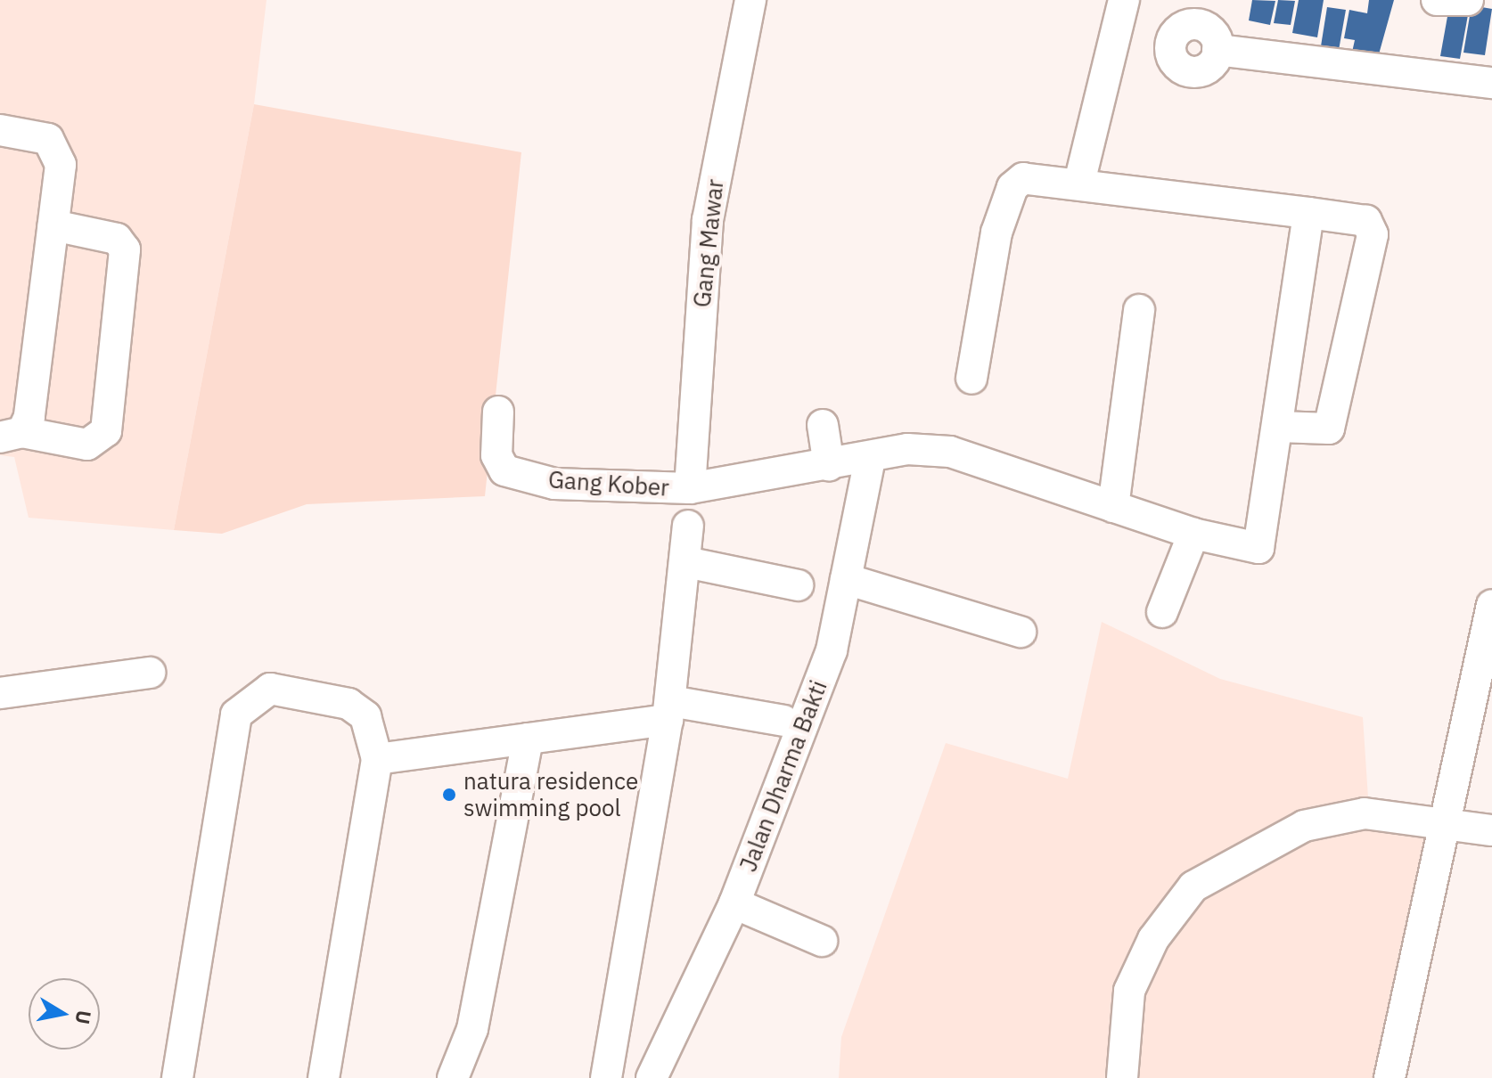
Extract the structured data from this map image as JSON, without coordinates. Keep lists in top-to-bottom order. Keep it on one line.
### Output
{"streets":{"street":["Gang Mawar","Gang Kober","Jalan Dharma Bakti"]},"crossings":[["Gang Mawar","Gang Kober"],["Gang Kober","Jalan Dharma Bakti"]],"places":["natura residence swimming pool"],"north":"right"}
